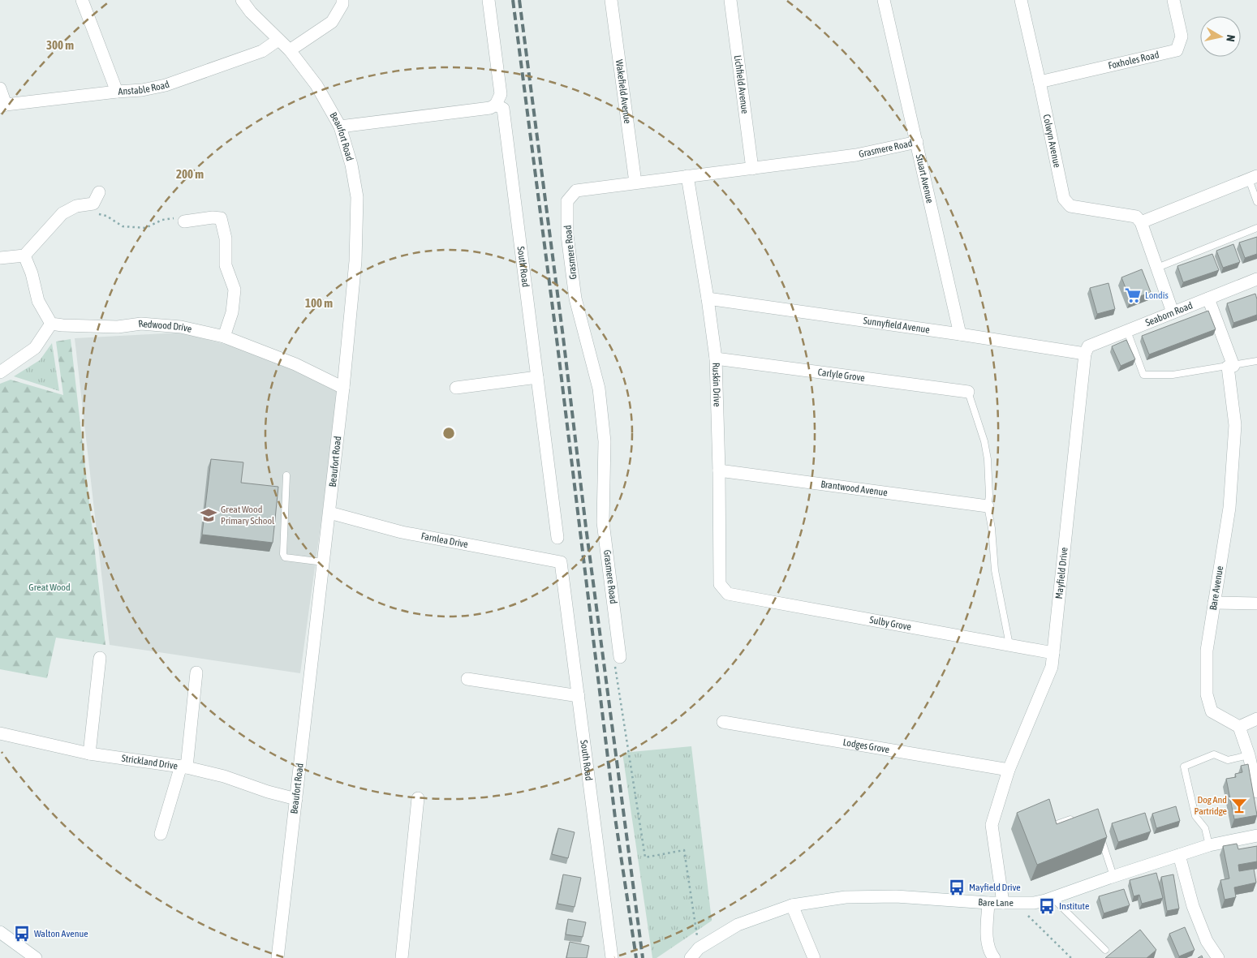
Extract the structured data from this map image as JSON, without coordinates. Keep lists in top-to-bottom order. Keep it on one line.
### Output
{"streets":{"street":["Foxholes Road","Lichfield Avenue","Anstable Road","Wakefield Avenue","Beaufort Road","Colwyn Avenue","Grasmere Road","Stuart Avenue","South Road","Seaborn Road","Sunnyfield Avenue","Redwood Drive","Carlyle Grove","Ruskin Drive","Brantwood Avenue","Farnlea Drive","Mayfield Drive","Bare Avenue","Sulby Grove","Lodges Grove","Strickland Drive","Bare Lane"]},"crossings":[["Foxholes Road","Colwyn Avenue"],["Lichfield Avenue","Grasmere Road"],["Anstable Road","Beaufort Road"],["Wakefield Avenue","Grasmere Road"],["Beaufort Road","Redwood Drive"],["Beaufort Road","Farnlea Drive"],["Beaufort Road","Strickland Drive"],["Grasmere Road","Stuart Avenue"],["Grasmere Road","Ruskin Drive"],["Stuart Avenue","Sunnyfield Avenue"],["South Road","Farnlea Drive"],["Seaborn Road","Sunnyfield Avenue"],["Seaborn Road","Mayfield Drive"],["Seaborn Road","Bare Avenue"],["Sunnyfield Avenue","Ruskin Drive"],["Sunnyfield Avenue","Mayfield Drive"],["Carlyle Grove","Ruskin Drive"],["Ruskin Drive","Brantwood Avenue"],["Ruskin Drive","Sulby Grove"],["Mayfield Drive","Sulby Grove"],["Mayfield Drive","Lodges Grove"],["Mayfield Drive","Bare Lane"]],"parks":["Great Wood"],"places":{"supermarket":["Londis"],"school or university":["Great Wood Primary School"],"bar":["Dog And Partridge"],"bus stop":["Mayfield Drive","Institute","Walton Avenue"]},"north":"right","rings":["300 m","200 m","100 m"]}
